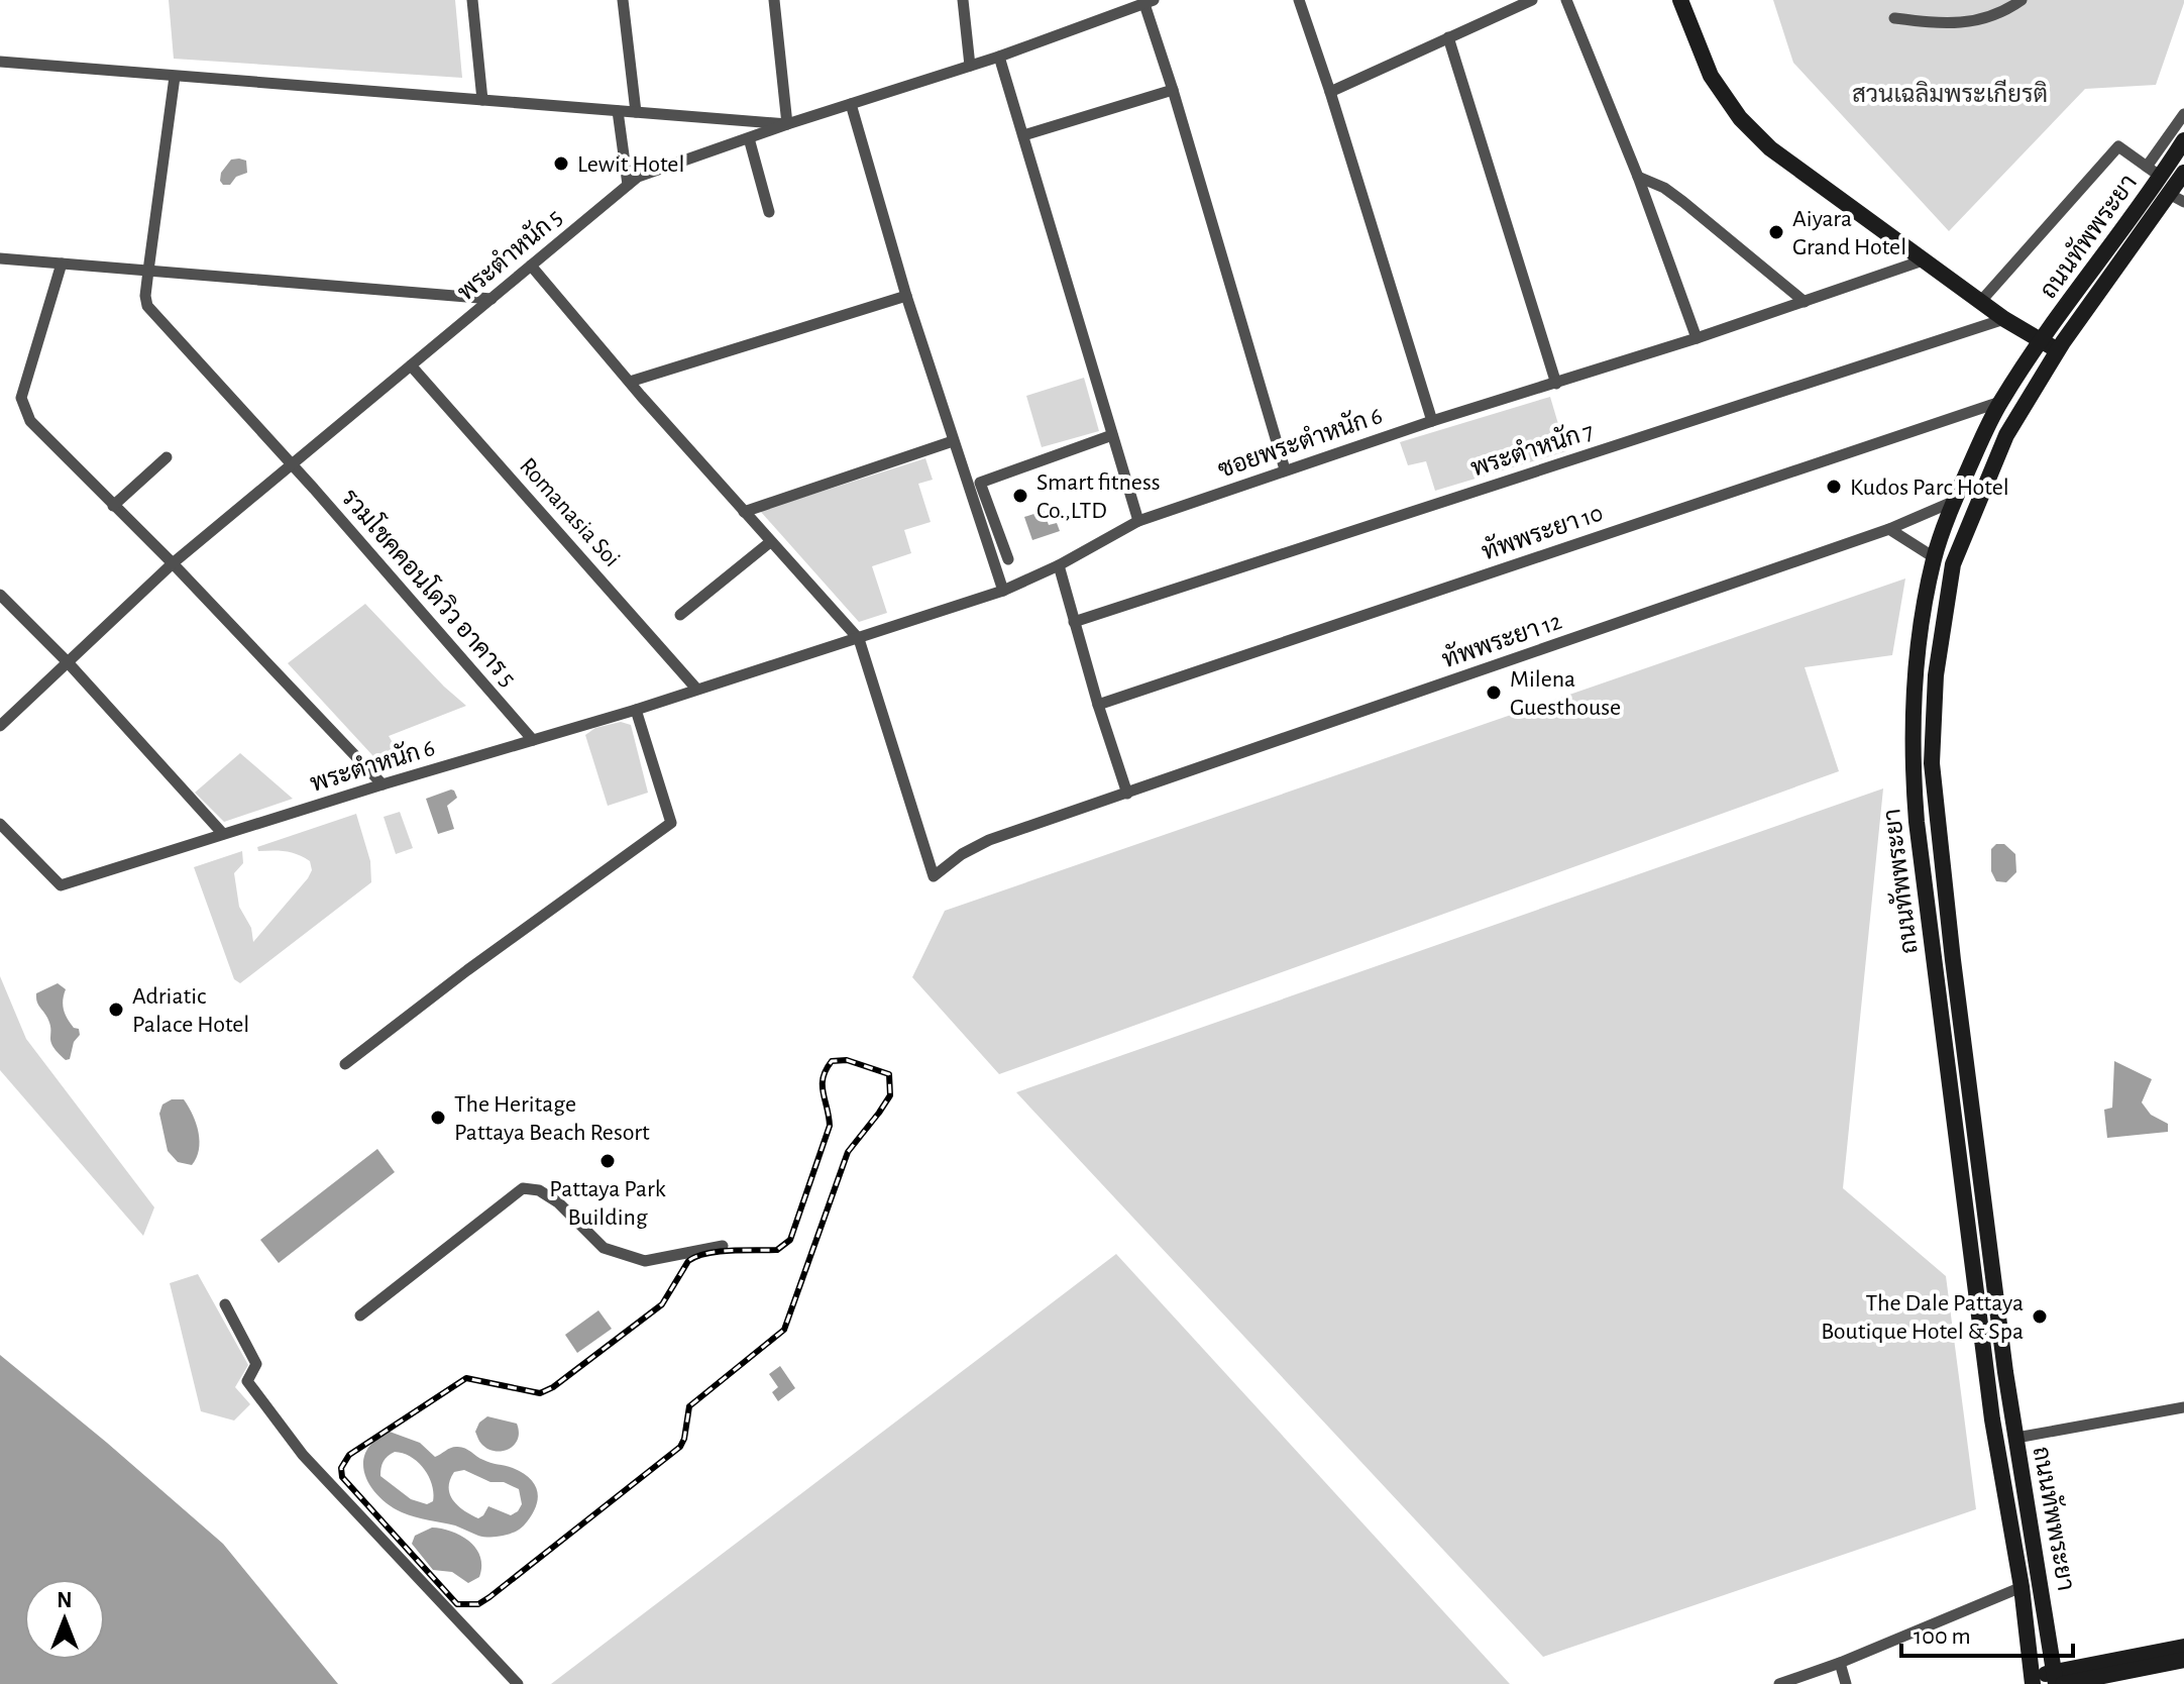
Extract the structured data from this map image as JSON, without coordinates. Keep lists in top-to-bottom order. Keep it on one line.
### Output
{"streets":{"main road":["ถนนทัพพระยา"],"street":["พระตำหนัก 5","ซอยพระตำหนัก 6","พระตำหนัก 7","Romanasia Soi","ทัพพระยา 10","รวมโชคคอนโดวิว อาคาร 5","ทัพพระยา 12","พระตำหนัก 6"]},"crossings":[["ถนนทัพพระยา","ทัพพระยา 10"],["ถนนทัพพระยา","ทัพพระยา 12"],["พระตำหนัก 5","Romanasia Soi"],["พระตำหนัก 5","รวมโชคคอนโดวิว อาคาร 5"],["ซอยพระตำหนัก 6","Romanasia Soi"],["ซอยพระตำหนัก 6","ทัพพระยา 12"],["ซอยพระตำหนัก 6","พระตำหนัก 6"],["Romanasia Soi","พระตำหนัก 6"],["รวมโชคคอนโดวิว อาคาร 5","พระตำหนัก 6"]],"parks":["สวนเฉลิมพระเกียรติ"],"places":["Lewit Hotel","Aiyara Grand Hotel","Kudos Parc Hotel","Smart fitness Co.,LTD","Milena Guesthouse","Adriatic Palace Hotel","The Heritage Pattaya Beach Resort","Pattaya Park Building","The Dale Pattaya Boutique Hotel & Spa"],"scale_bar":"100 m","north":"top"}
